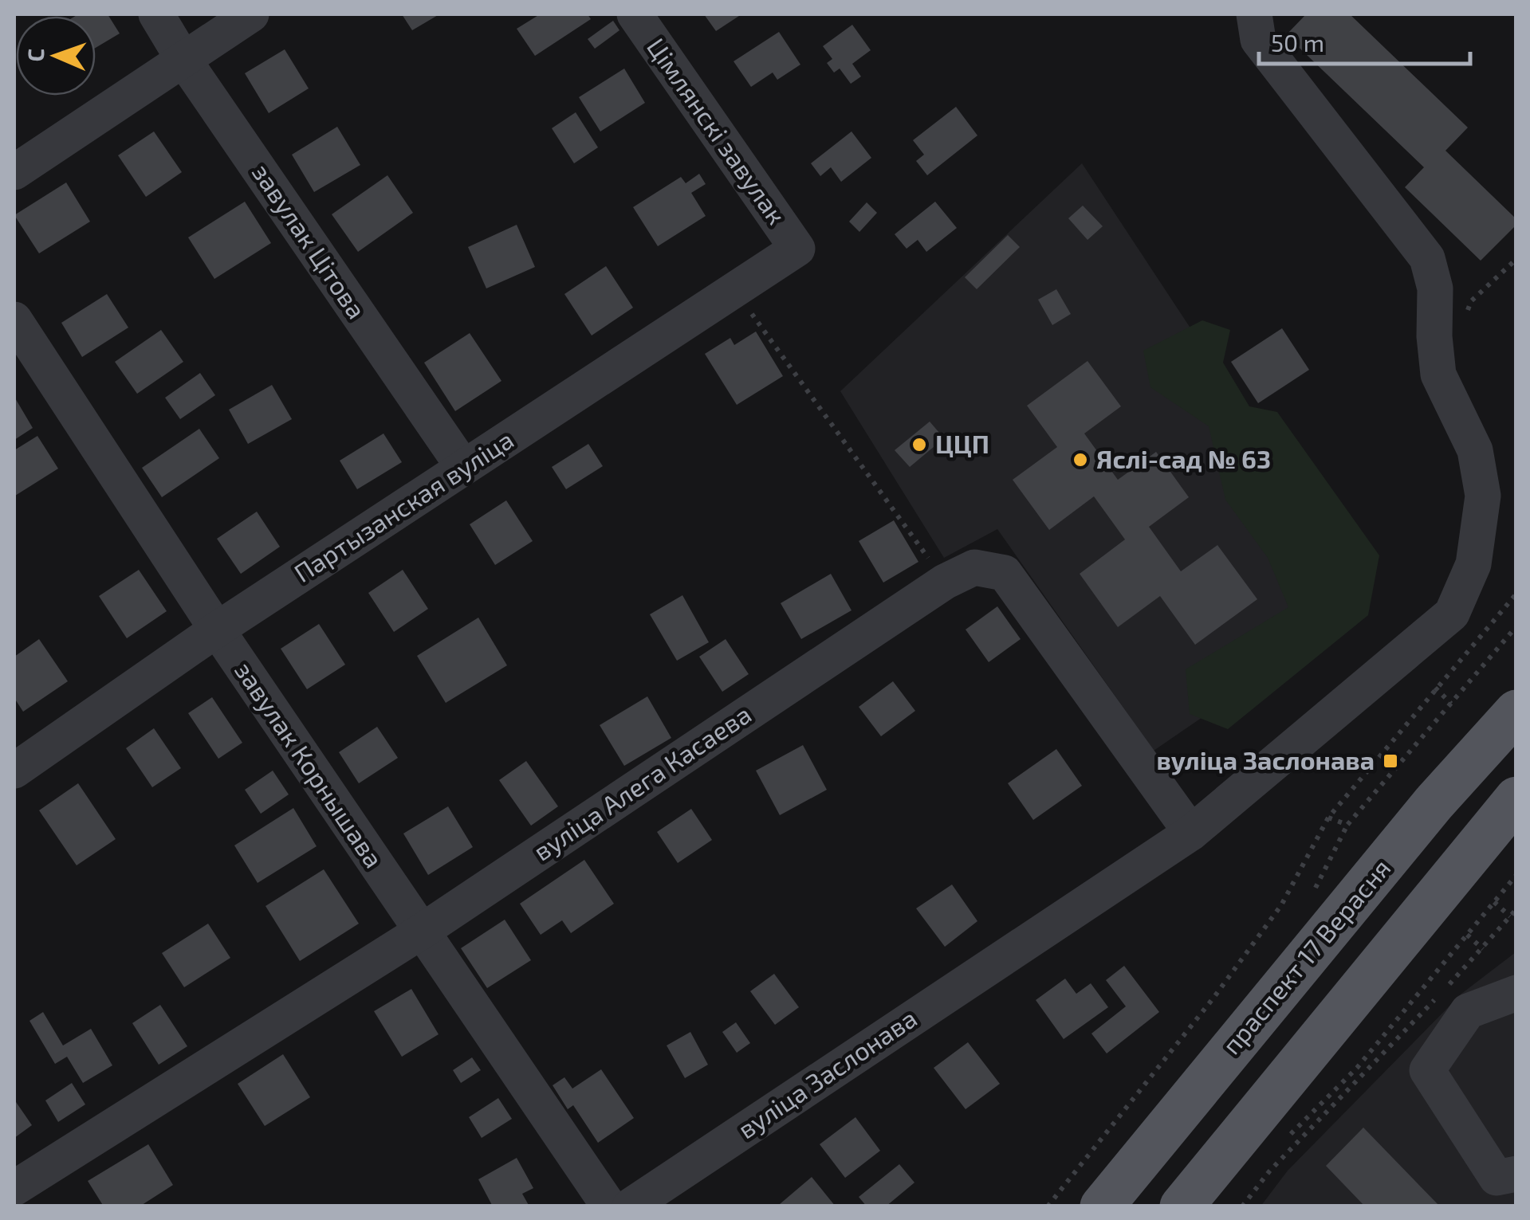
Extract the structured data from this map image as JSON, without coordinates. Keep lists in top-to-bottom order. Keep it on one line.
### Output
{"streets":{"main road":["праспект 17 Верасня"],"street":["Цімлянскі завулак","завулак Цітова","Партызанская вуліца","завулак Корнышава","вуліца Алега Касаева","вуліца Заслонава"]},"crossings":[["Цімлянскі завулак","Партызанская вуліца"],["завулак Цітова","Партызанская вуліца"],["Партызанская вуліца","завулак Корнышава"],["завулак Корнышава","вуліца Алега Касаева"],["вуліца Алега Касаева","вуліца Заслонава"]],"places":{"other":["ЦЦП","Яслі-сад № 63"],"transit":["вуліца Заслонава"]},"scale_bar":"50 m","north":"left"}
